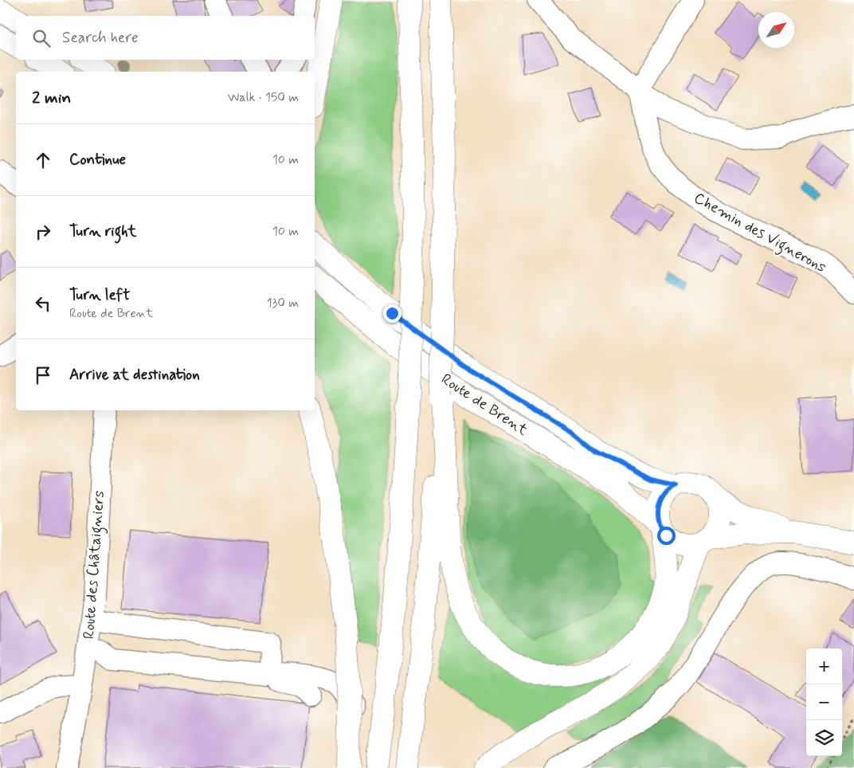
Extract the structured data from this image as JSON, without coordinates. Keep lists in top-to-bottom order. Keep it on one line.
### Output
{"streets":{"main road":["Route de Brent"],"street":["Chemin des Vignerons","Route des Châtaigniers"]},"north":"top right","page":{"search":"Search here","heading":["2 min","Walk · 150 m"],"list":[["Continue","10 m"],["Turn right","10 m"],["Turn left","Route de Brent","130 m"],"Arrive at destination"],"map_buttons":["+","−"]}}
